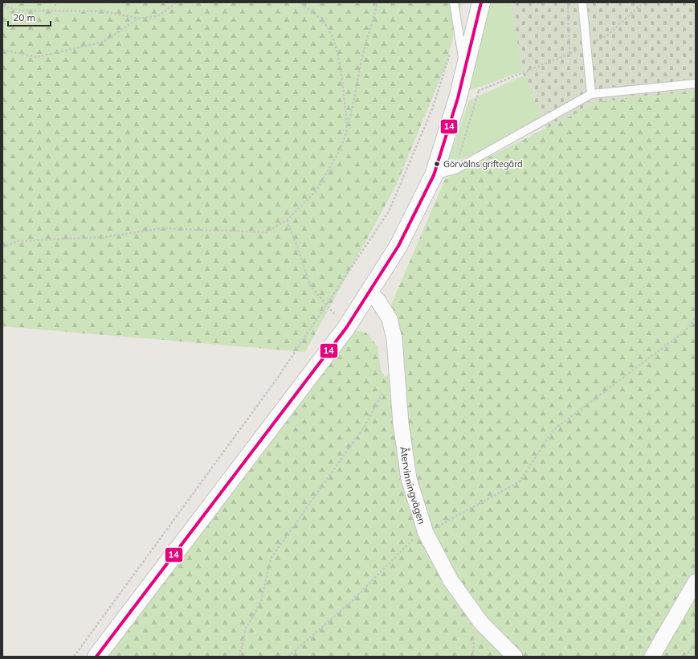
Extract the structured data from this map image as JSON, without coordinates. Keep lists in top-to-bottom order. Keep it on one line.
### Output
{"streets":{"street":["Återvinningvägen"]},"places":["Görvälns griftegård"],"lines":["transit line 14"],"scale_bar":"20 m"}
